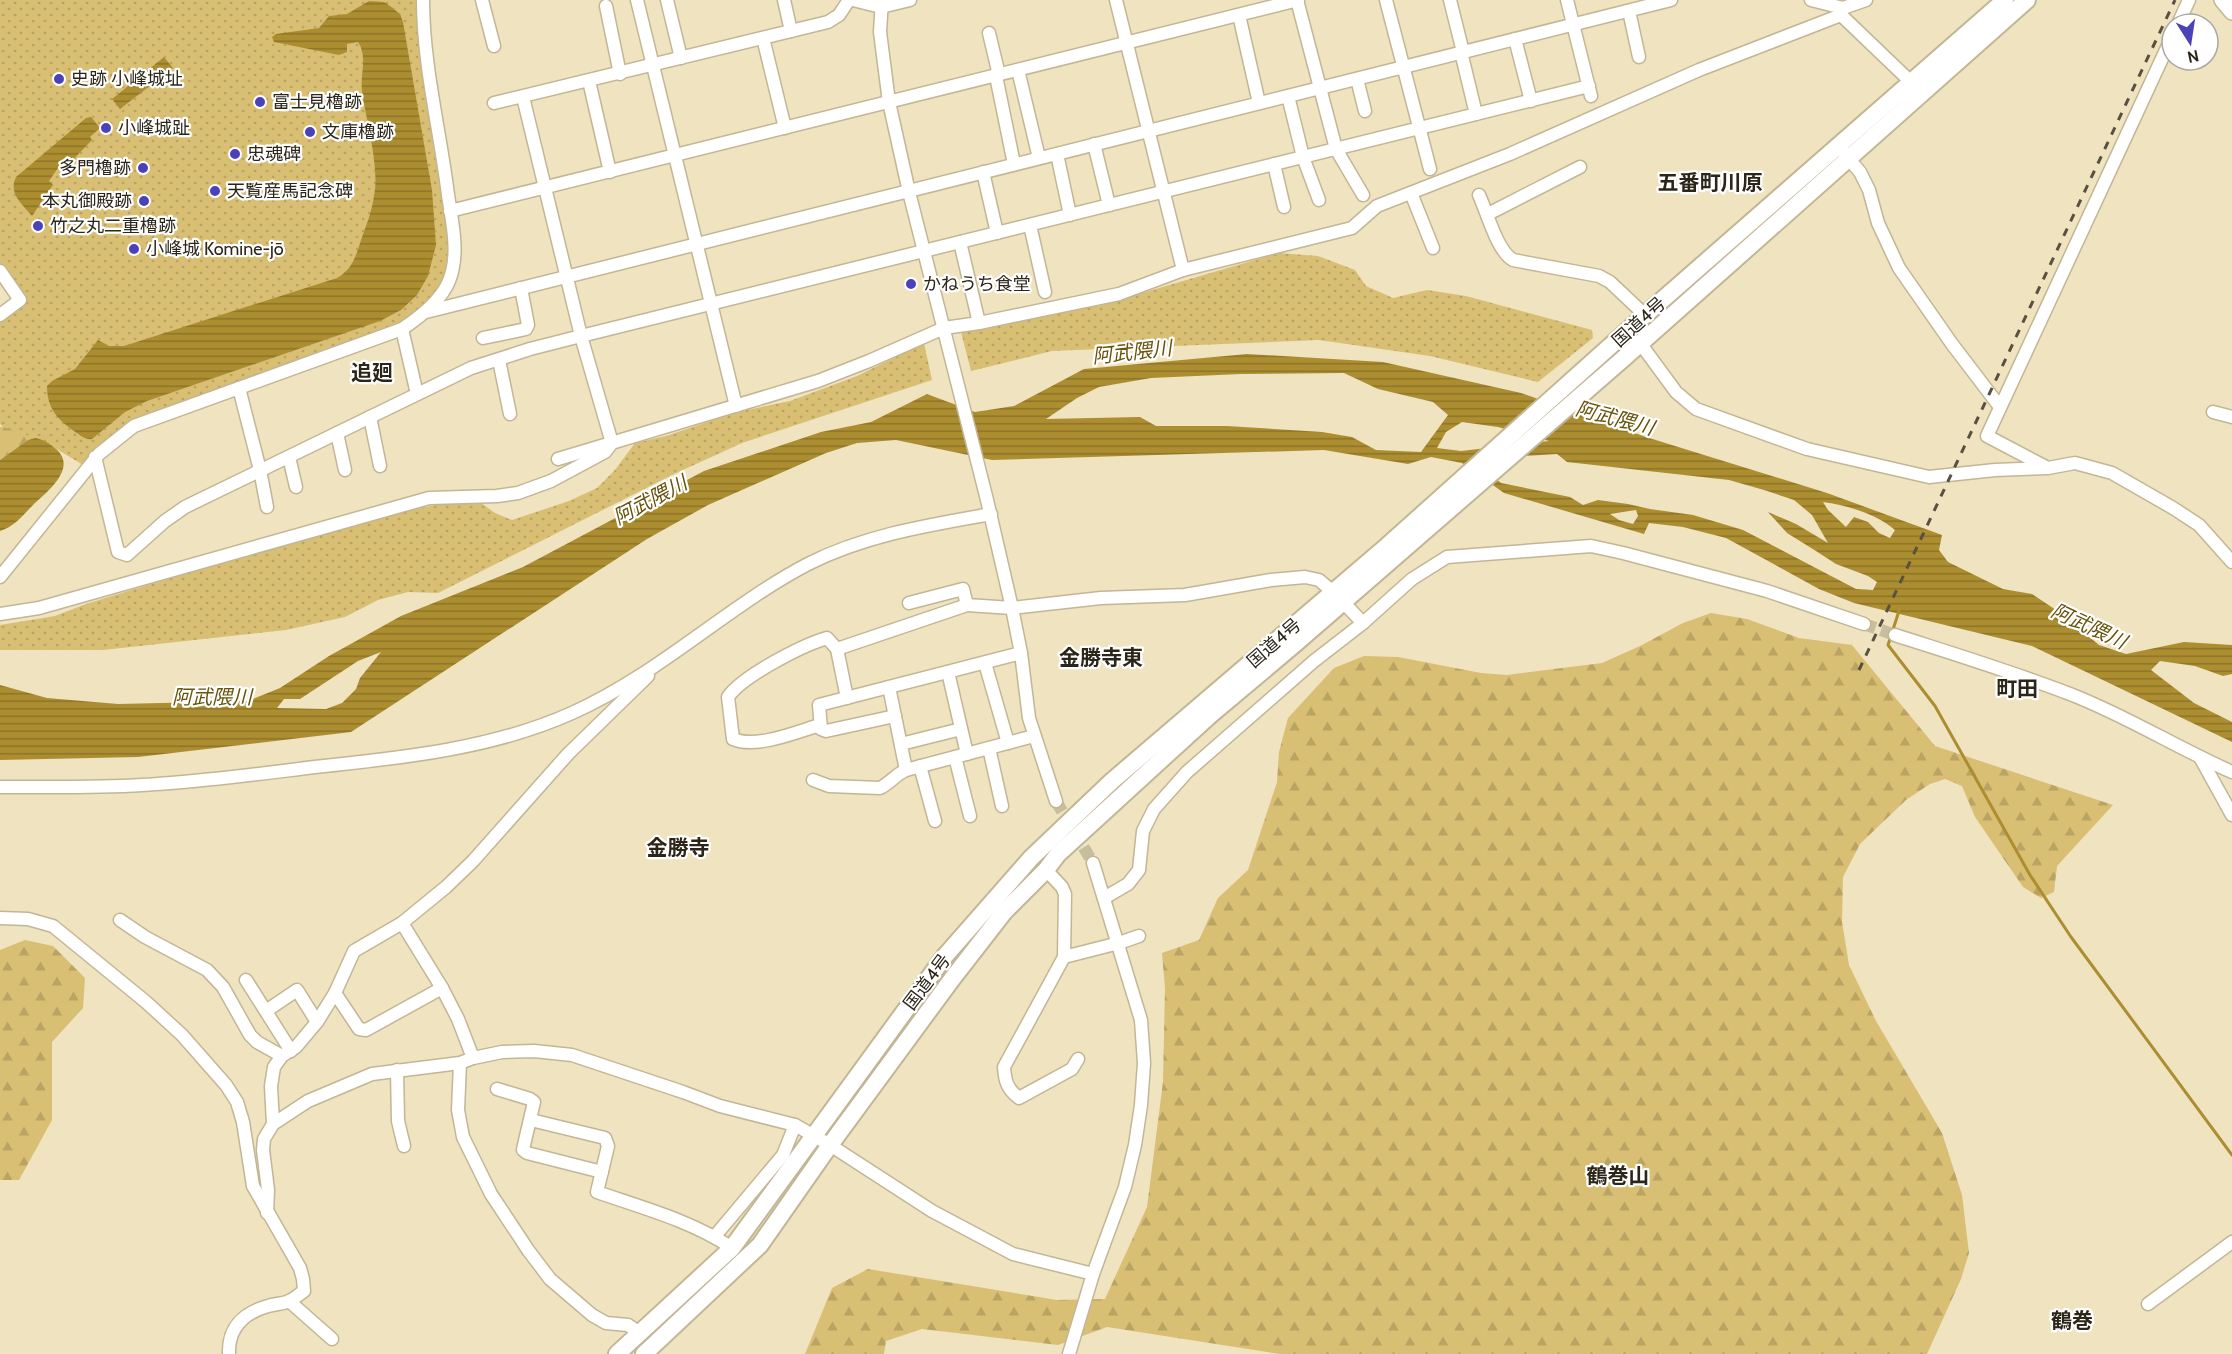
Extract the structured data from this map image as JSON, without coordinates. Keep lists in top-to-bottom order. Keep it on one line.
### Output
{"streets":{"highway":["国道4号"]},"districts":["五番町川原","追廻","金勝寺東","町田","金勝寺","鶴巻山","鶴巻"],"water":["阿武隈川"],"places":["史跡 小峰城址","富士見櫓跡","小峰城趾","文庫櫓跡","忠魂碑","多門櫓跡","天覧産馬記念碑","本丸御殿跡","竹之丸二重櫓跡","小峰城 Komine-jō","かねうち食堂"],"north":"bottom"}
